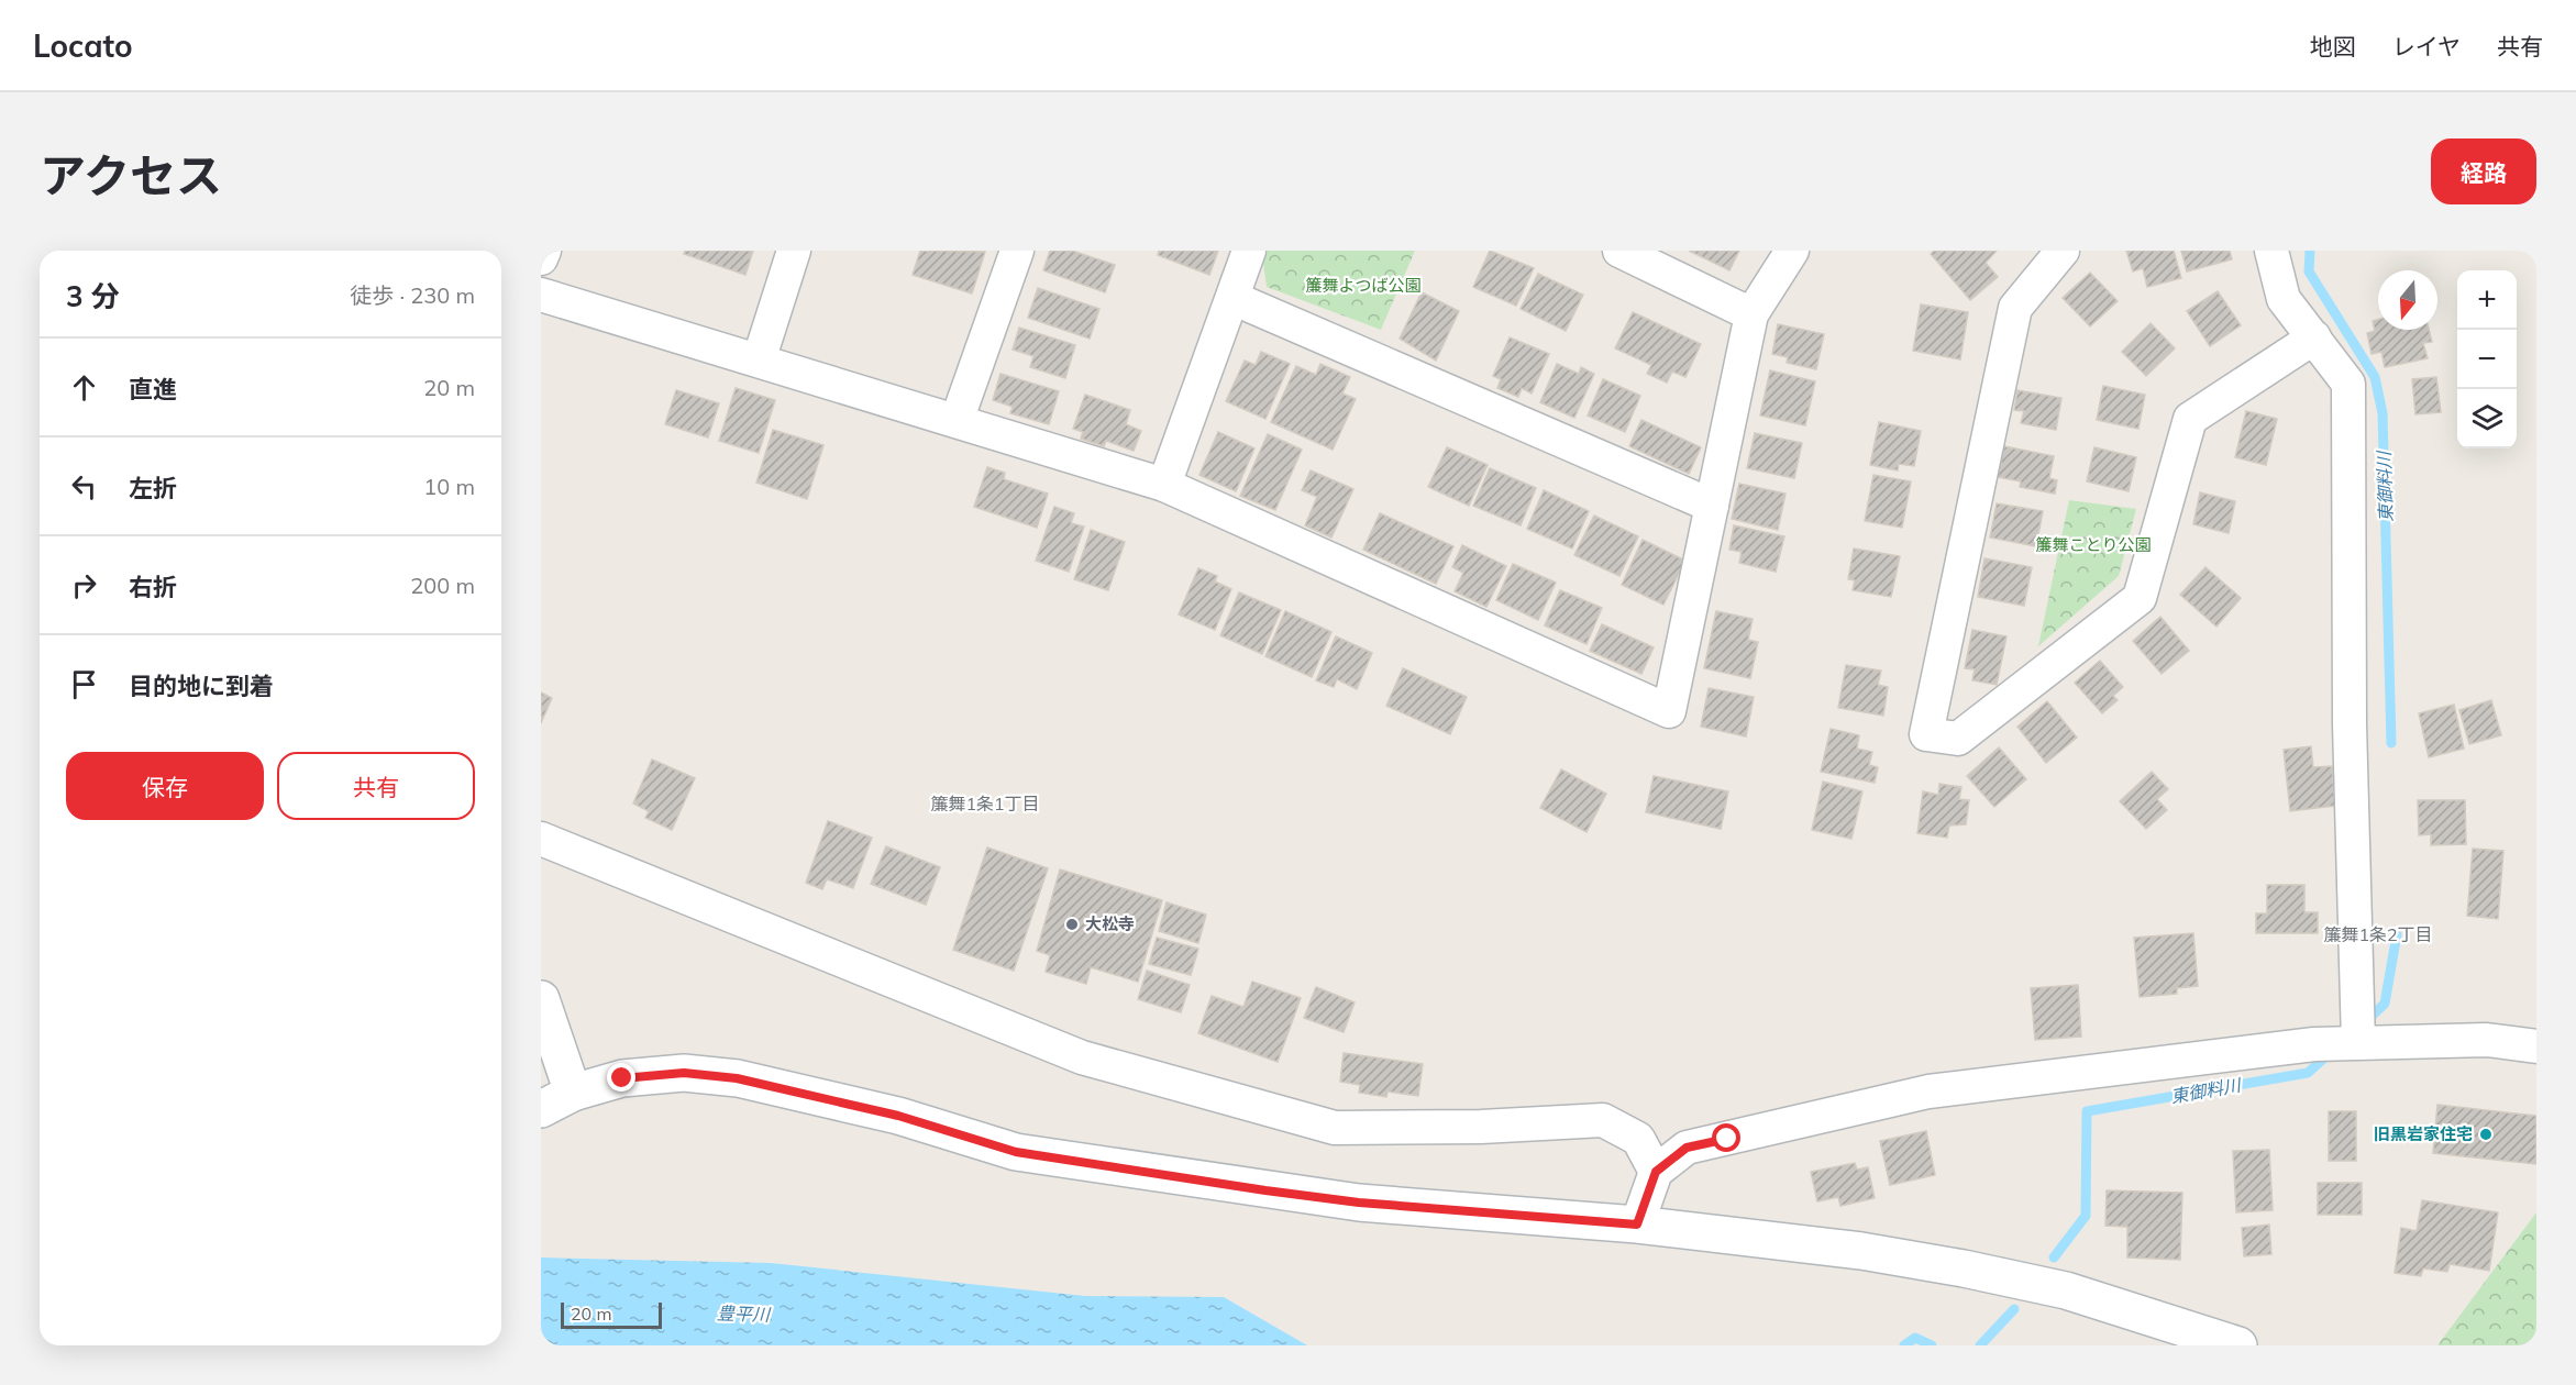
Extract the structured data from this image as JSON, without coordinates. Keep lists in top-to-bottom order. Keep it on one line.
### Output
{"districts":["簾舞1条1丁目","簾舞1条2丁目"],"water":["東御料川","豊平川"],"parks":["簾舞よつば公園","簾舞ことり公園"],"places":["大松寺","旧黒岩家住宅"],"scale_bar":"20 m","north":"bottom","page":{"header":"Locato","nav":["地図","レイヤ","共有"],"title":"アクセス","buttons":["経路",["保存","共有"]],"heading":["3 分","徒歩 · 230 m"],"map_buttons":["+","−"],"list":[["直進","20 m"],["左折","10 m"],["右折","200 m"],"目的地に到着"],"scale":"20 m"}}
